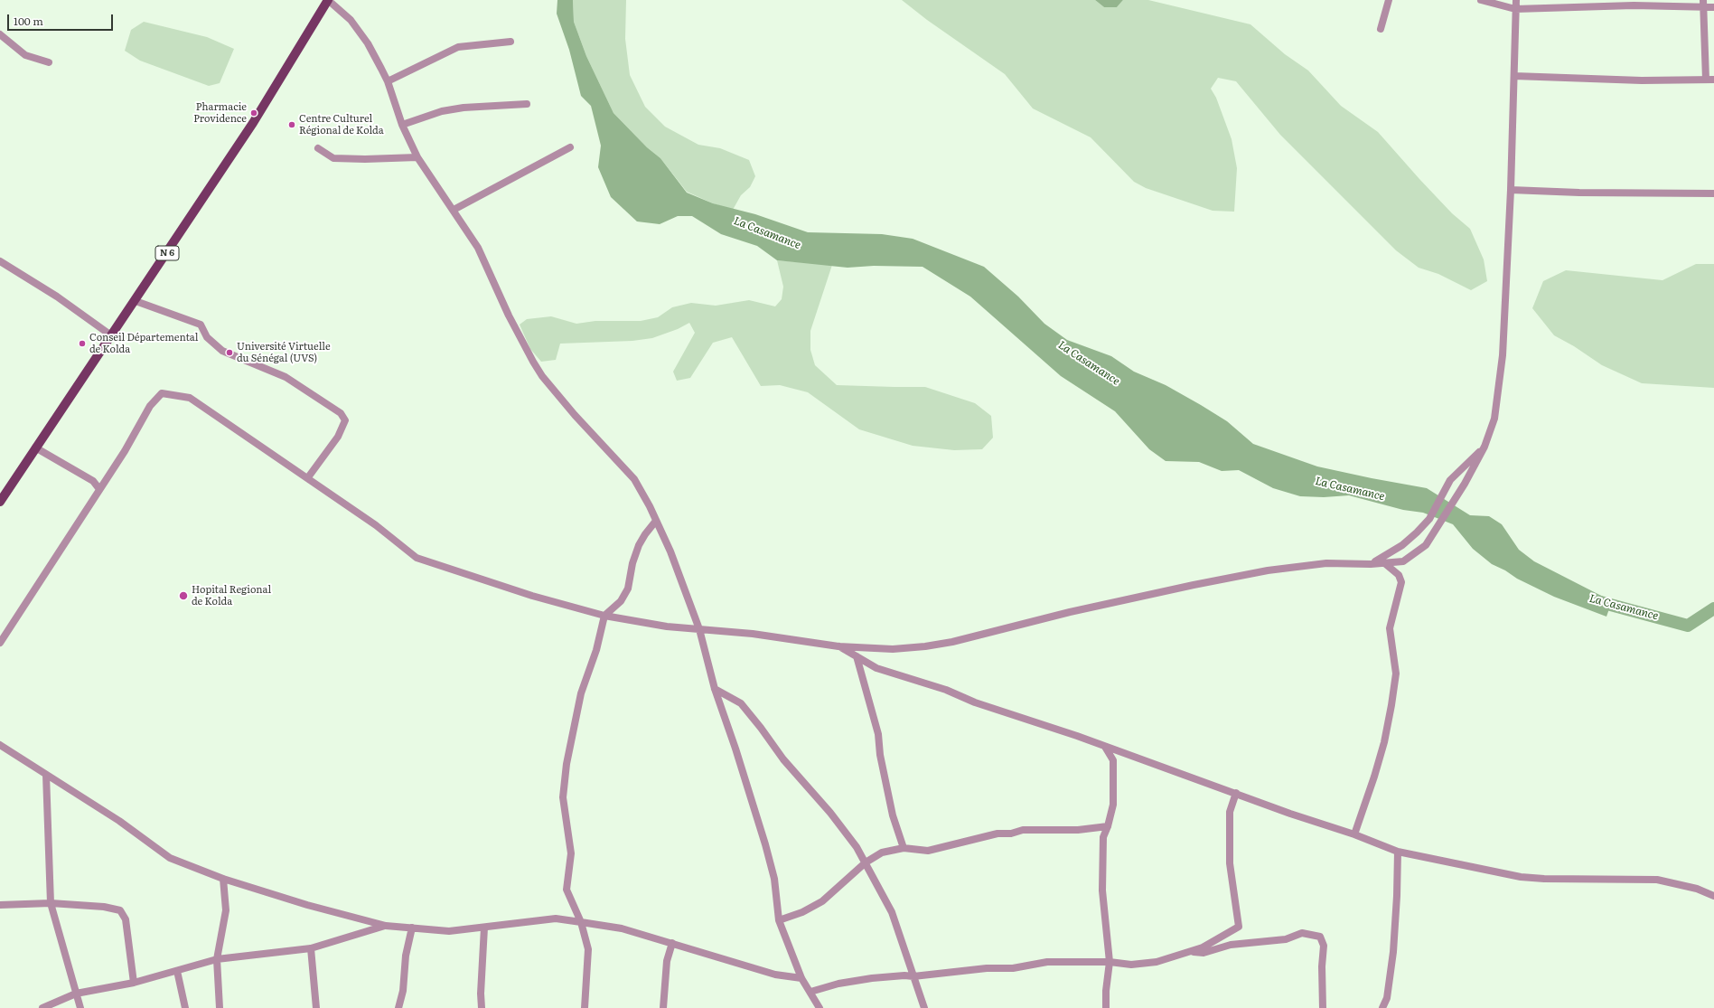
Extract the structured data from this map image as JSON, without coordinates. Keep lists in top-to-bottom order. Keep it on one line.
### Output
{"streets":{"main road":["N 6"]},"water":["La Casamance"],"places":["Pharmacie Providence","Centre Culturel Régional de Kolda","Conseil Départemental de Kolda","Université Virtuelle du Sénégal (UVS)","Hopital Regional de Kolda"],"scale_bar":"100 m"}
